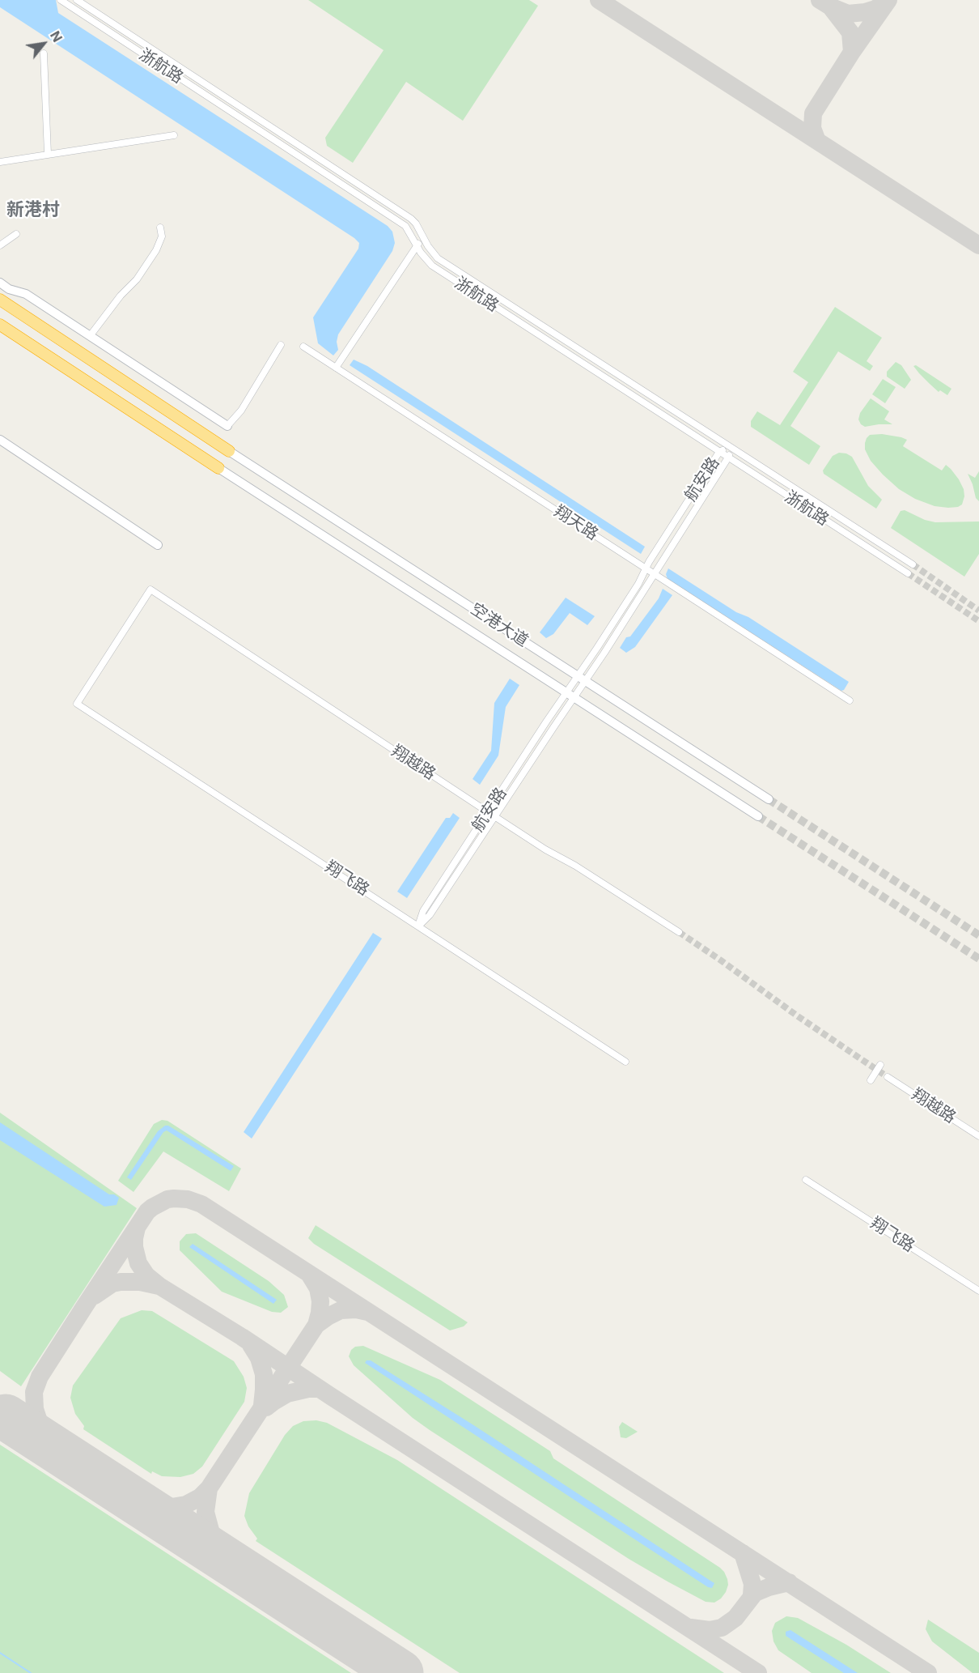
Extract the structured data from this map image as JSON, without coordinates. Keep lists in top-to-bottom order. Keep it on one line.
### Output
{"streets":{"main road":["空港大道"],"street":["浙航路","航安路","翔天路","翔越路","翔飞路"]},"crossings":[["浙航路","航安路"],["航安路","翔天路"],["航安路","空港大道"],["航安路","翔越路"],["航安路","翔飞路"],["翔越路","翔飞路"]],"districts":["新港村"],"north":"top right"}
